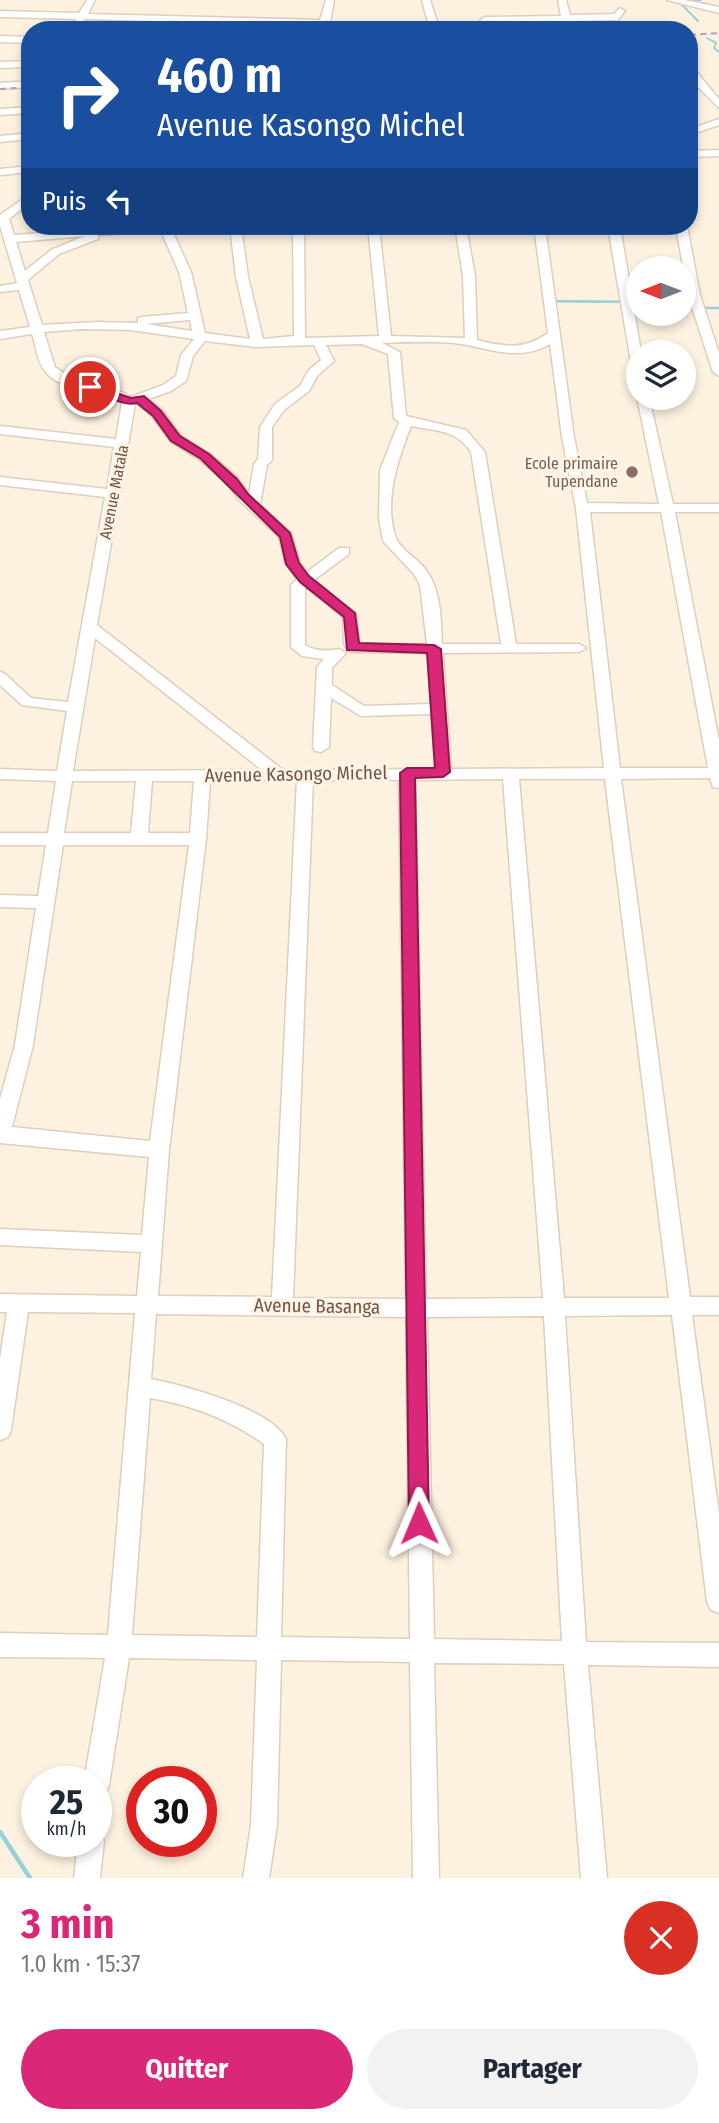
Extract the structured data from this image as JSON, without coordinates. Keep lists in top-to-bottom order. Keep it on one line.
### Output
{"streets":{"street":["Avenue Matala","Avenue Kasongo Michel","Avenue Basanga"]},"crossings":[["Avenue Matala","Avenue Kasongo Michel"]],"places":["Ecole primaire Tupendane"],"north":"left","page":{"turn":["460 m","Avenue Kasongo Michel"],"then":"Puis","speed":"25 km/h","limit":"30","heading":["3 min","1.0 km · 15:37"],"buttons":["Quitter","Partager"]}}
